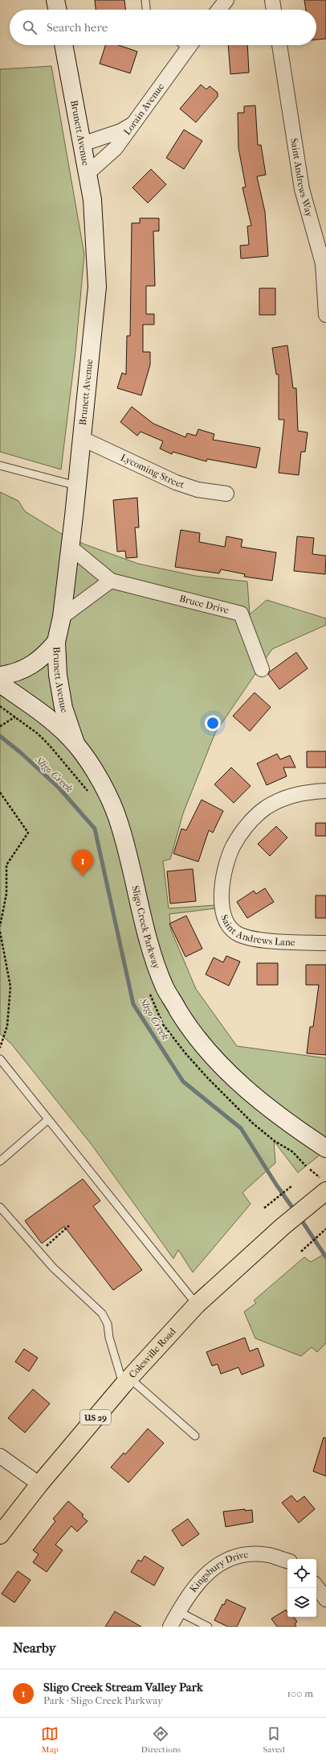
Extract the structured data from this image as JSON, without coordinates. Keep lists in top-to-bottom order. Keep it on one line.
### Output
{"streets":{"highway":["Colesville Road","US 29"],"street":["Lorain Avenue","Brunett Avenue","Saint Andrews Way","Lycoming Street","Bruce Drive","Saint Andrews Lane","Sligo Creek Parkway","Kingsbury Drive"]},"crossings":[["Lorain Avenue","Brunett Avenue"],["Brunett Avenue","Lycoming Street"],["Brunett Avenue","Bruce Drive"],["Brunett Avenue","Sligo Creek Parkway"]],"water":["Sligo Creek"],"page":{"search":"Search here","pins":"1","heading":"Nearby","list":[{"mark":"1","name":"Sligo Creek Stream Valley Park","note":"Park · Sligo Creek Parkway","value":"100 m"}],"nav":["Map","Directions","Saved"]}}
